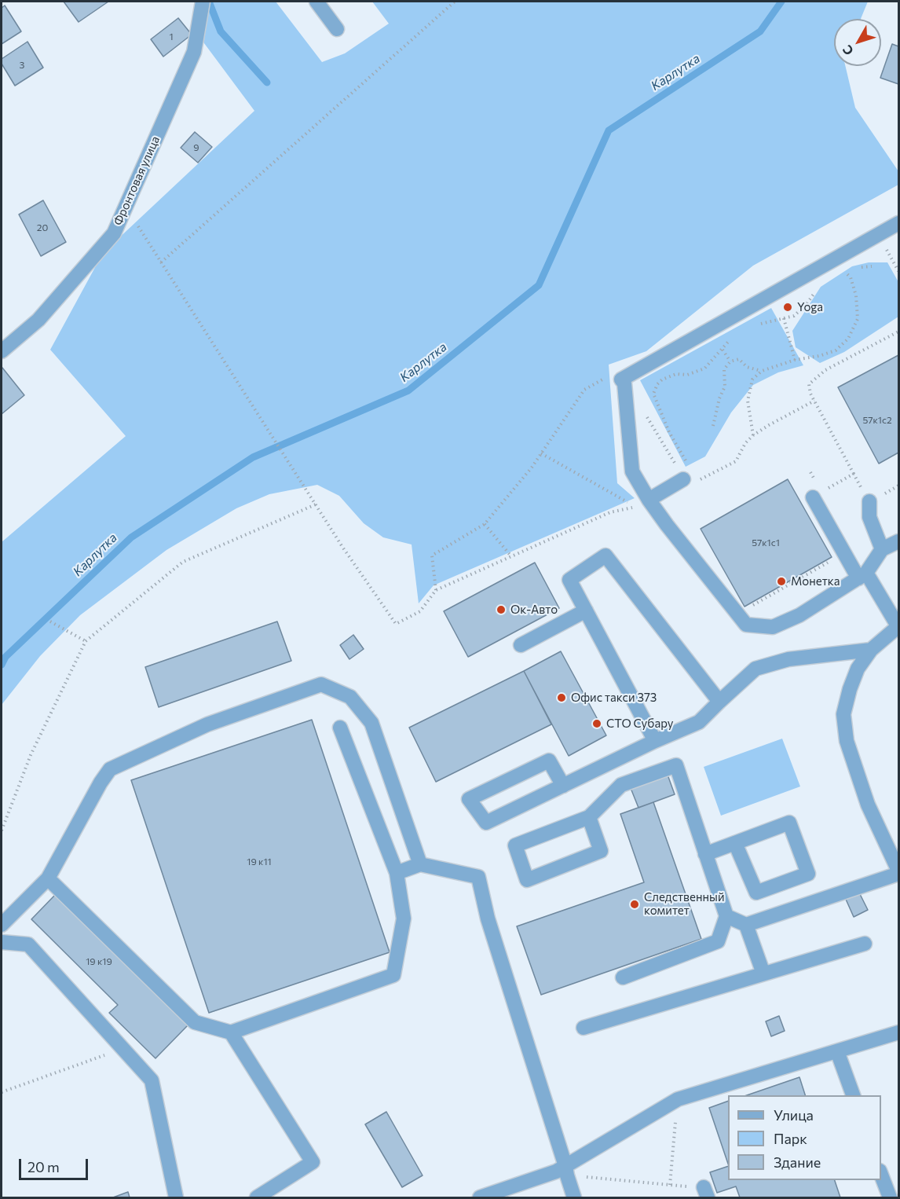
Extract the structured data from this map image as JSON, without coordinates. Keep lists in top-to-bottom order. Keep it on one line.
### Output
{"streets":{"street":["Фронтовая улица"]},"water":["Карлутка"],"places":["Yoga","Монетка","Ок-Авто","Офис такси 373","СТО Субару","Следственный комитет"],"house_numbers":["1","3","9","20","57к1с2","57к1с1","19 к11","19 к19"],"legend":["Улица","Парк","Здание"],"scale_bar":"20 m","north":"bottom left"}
